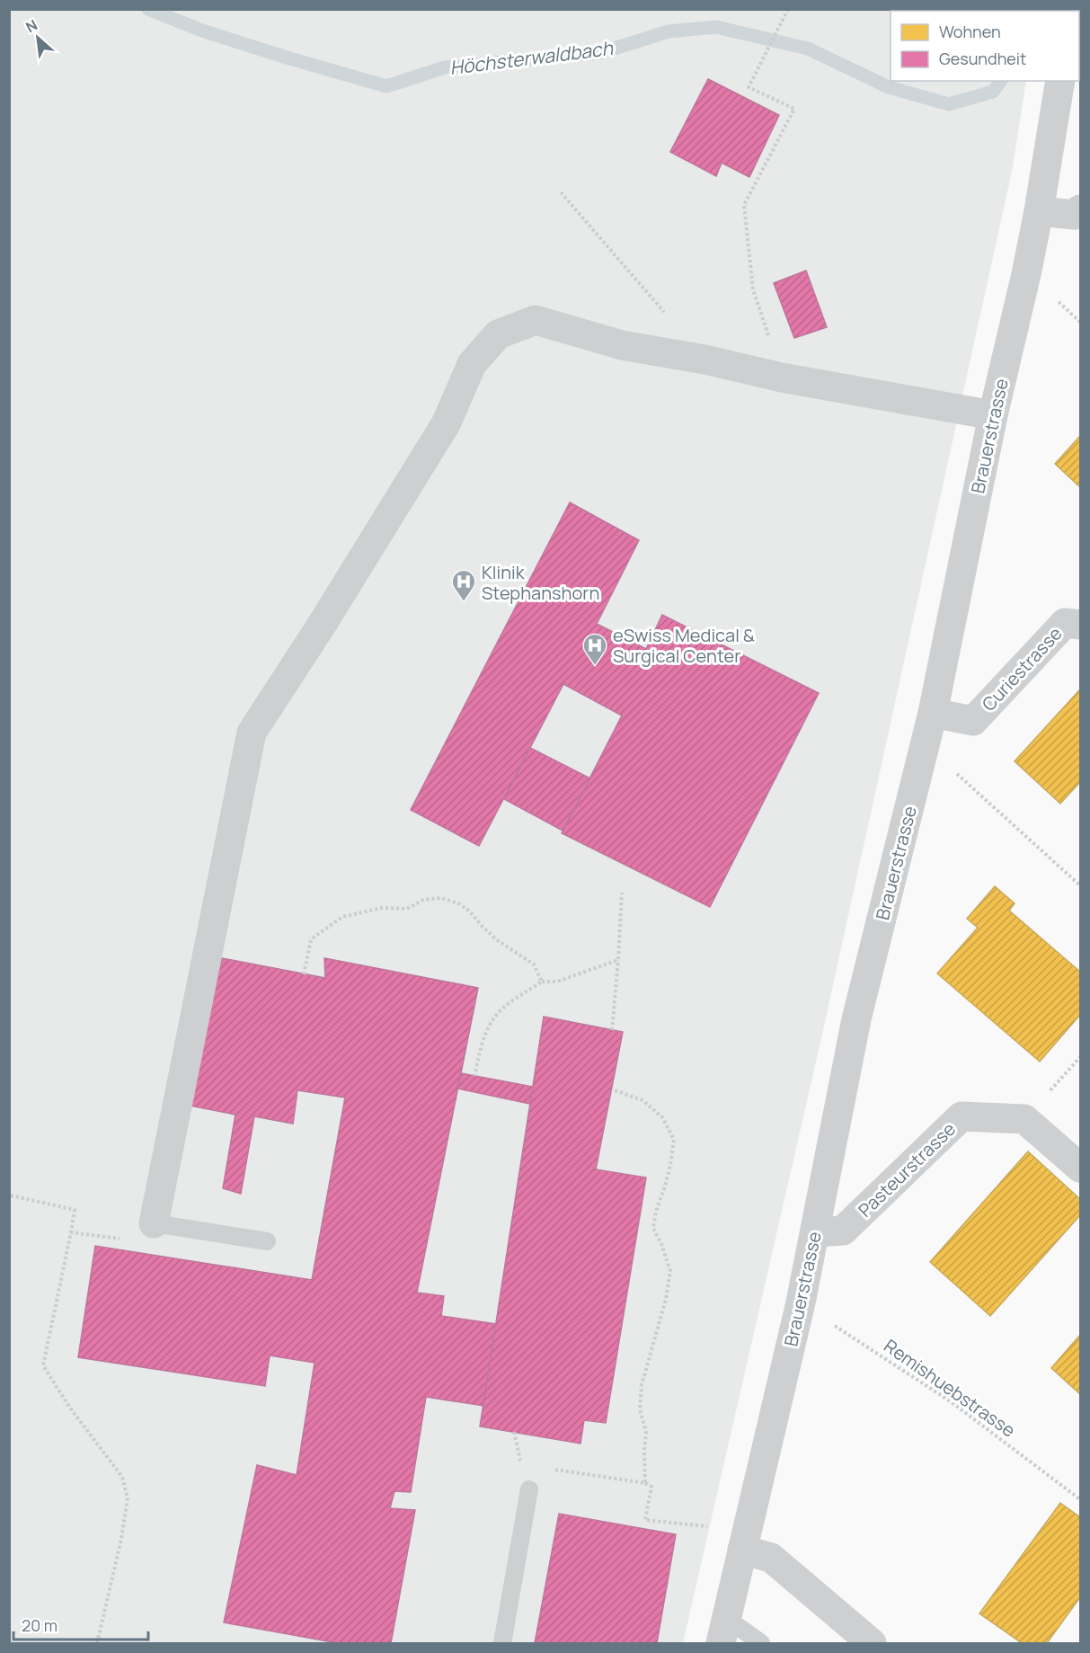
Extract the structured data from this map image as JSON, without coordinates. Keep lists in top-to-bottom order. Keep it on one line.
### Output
{"streets":{"street":["Brauerstrasse","Curiestrasse","Pasteurstrasse"],"path":["Remishuebstrasse"]},"crossings":[["Brauerstrasse","Curiestrasse"],["Brauerstrasse","Pasteurstrasse"],["Brauerstrasse","Remishuebstrasse"]],"water":["Höchsterwaldbach"],"places":{"hospital":["Klinik Stephanshorn","eSwiss Medical & Surgical Center"]},"legend":["Wohnen","Gesundheit"],"scale_bar":"20 m","north":"top left"}
